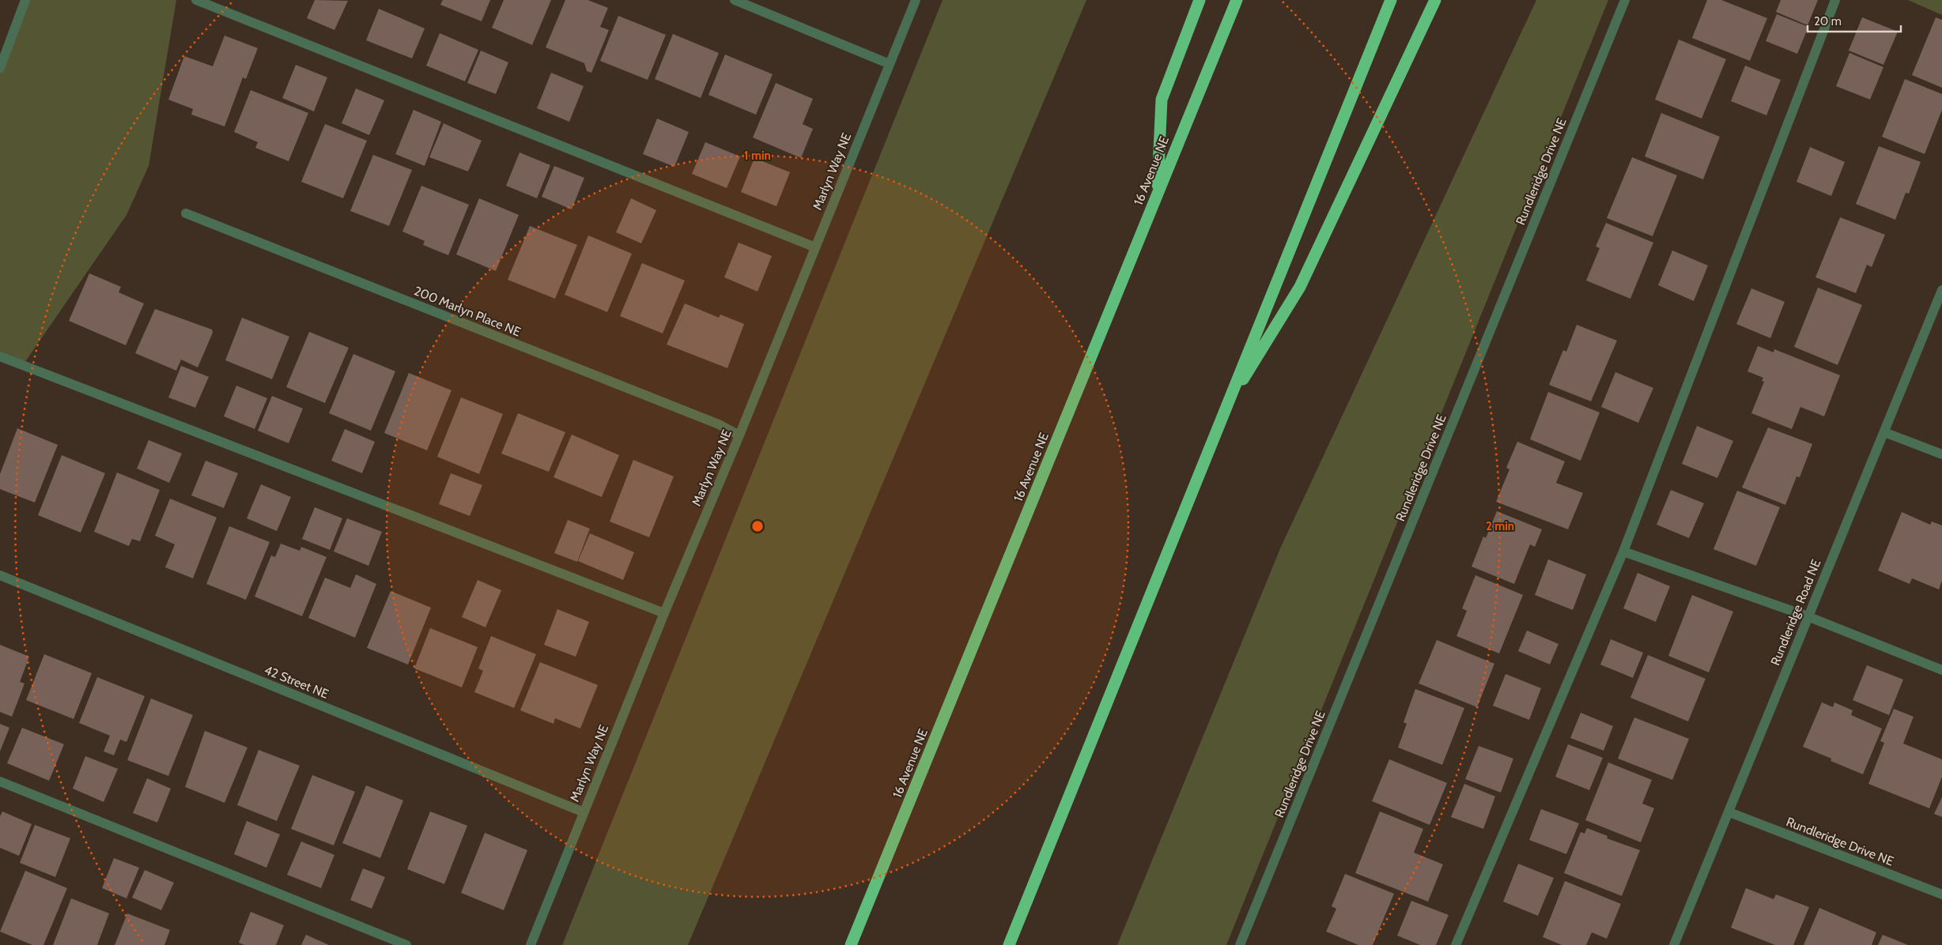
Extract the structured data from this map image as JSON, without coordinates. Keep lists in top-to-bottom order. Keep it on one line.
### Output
{"streets":{"highway":["16 Avenue NE"],"street":["Marlyn Way NE","Rundleridge Drive NE","200 Marlyn Place NE","Rundleridge Road NE","42 Street NE"]},"crossings":[["Marlyn Way NE","200 Marlyn Place NE"],["Marlyn Way NE","42 Street NE"],["Rundleridge Drive NE","Rundleridge Road NE"]],"scale_bar":"20 m","rings":["1 min","2 min"]}
